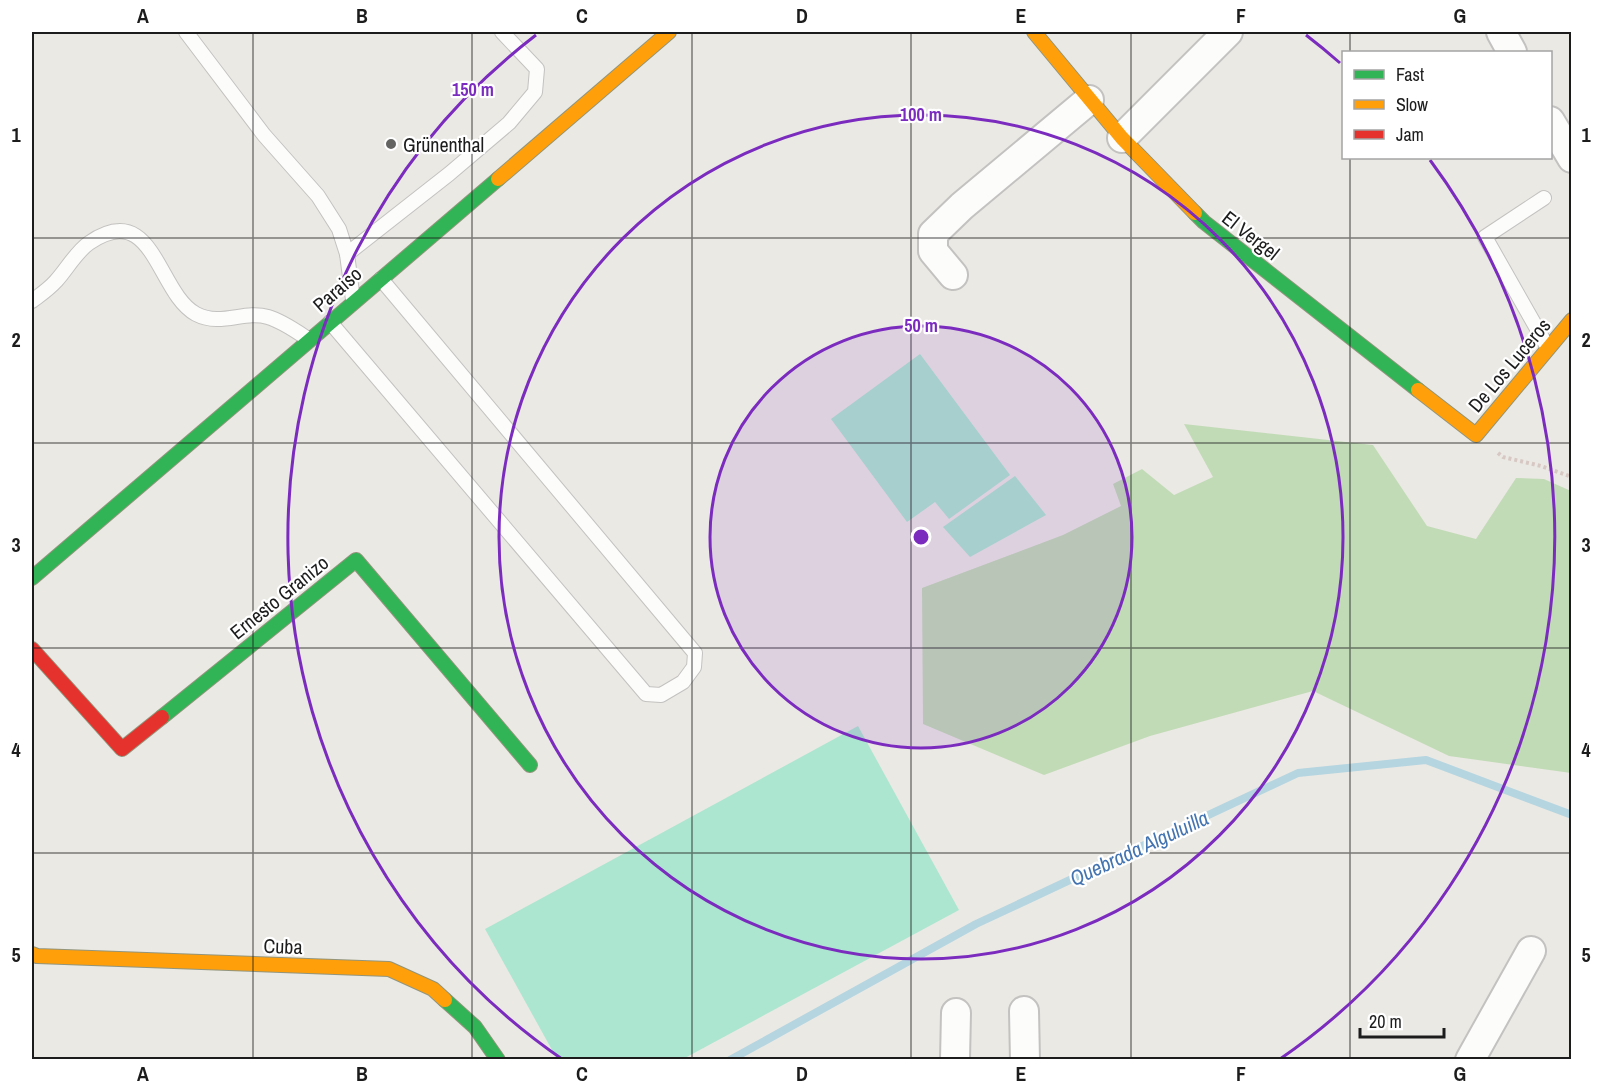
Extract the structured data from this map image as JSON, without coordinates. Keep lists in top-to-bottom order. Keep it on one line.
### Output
{"streets":{"street":["El Vergel","Paraiso","De Los Luceros","Ernesto Granizo","Cuba"]},"crossings":[["El Vergel","De Los Luceros"]],"water":["Quebrada Alguluilla"],"places":["Grünenthal"],"legend":["Fast","Slow","Jam"],"scale_bar":"20 m","grid":{"columns":["A","B","C","D","E","F","G"],"rows":["1","2","3","4","5"]},"rings":["150 m","100 m","50 m"]}
